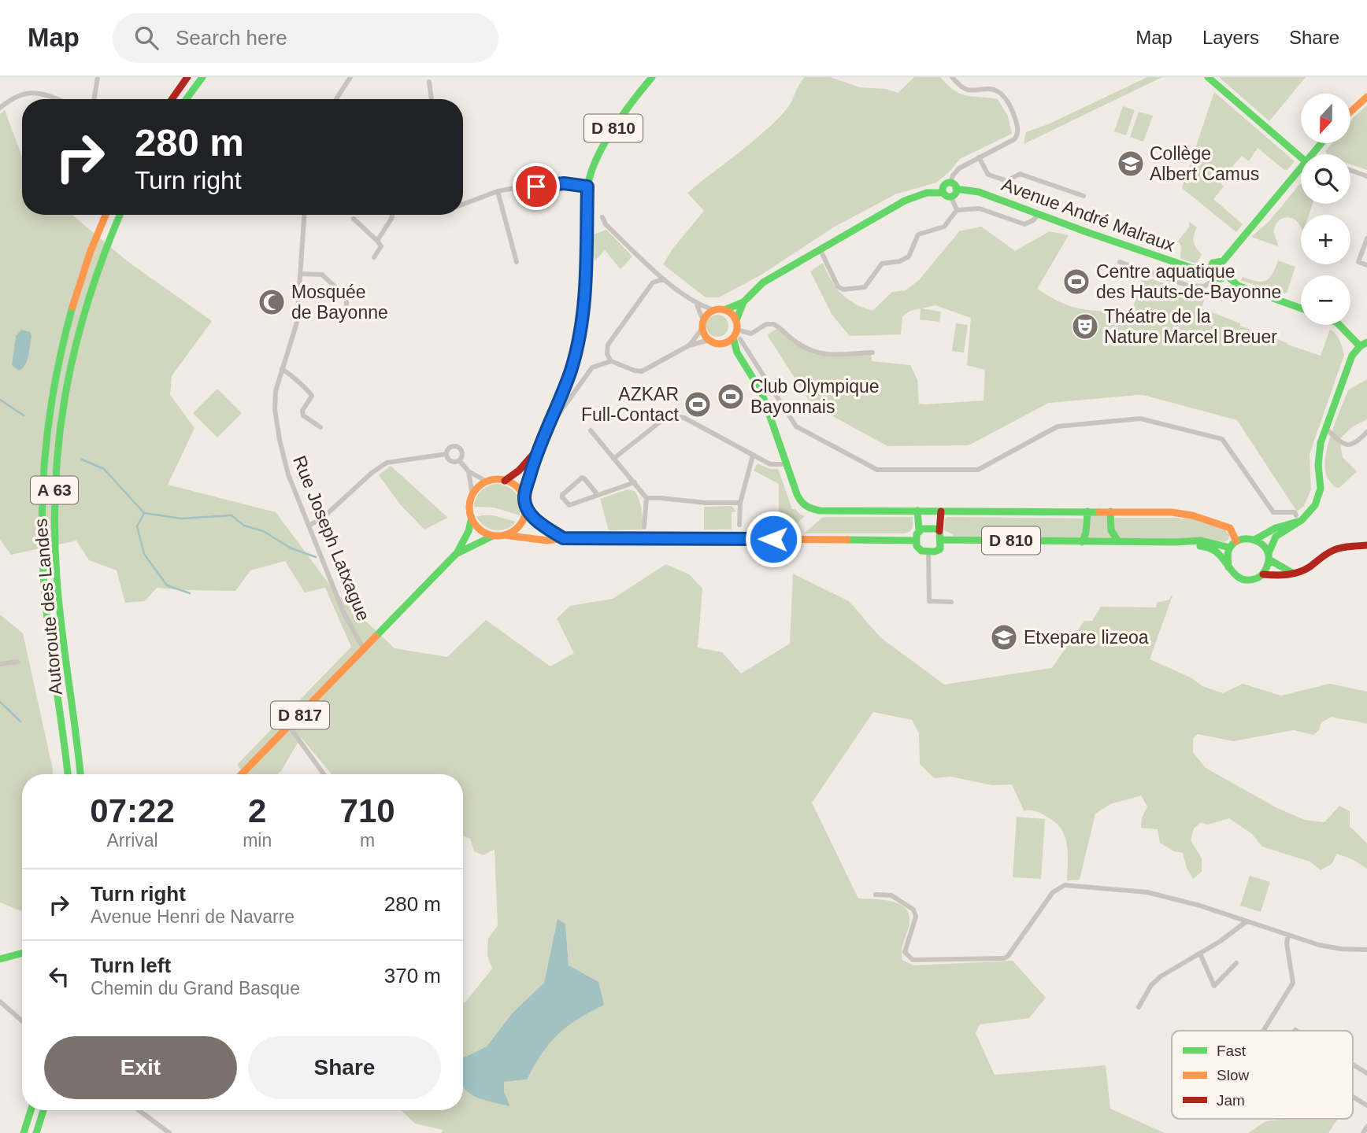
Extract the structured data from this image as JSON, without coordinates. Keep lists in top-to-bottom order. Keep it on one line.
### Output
{"streets":{"main road":["D 810","Avenue André Malraux","A 63","Autoroute des Landes","D 817"],"street":["Rue Joseph Latxague"]},"crossings":[["D 810","D 817"],["Rue Joseph Latxague","D 817"]],"places":{"school or university":["Collège Albert Camus","Etxepare lizeoa"],"sports":["Centre aquatique des Hauts-de-Bayonne","Club Olympique Bayonnais","AZKAR Full-Contact"],"mosque":["Mosquée de Bayonne"],"theatre":["Théatre de la Nature Marcel Breuer"]},"legend":["Fast","Slow","Jam"],"north":"bottom","page":{"header":"Map","search":"Search here","nav":["Map","Layers","Share"],"map_buttons":["+","−"],"turn":["280 m","Turn right"],"eta":["07:22","Arrival","2","min","710","m"],"list":[{"name":"Turn right","note":"Avenue Henri de Navarre","value":"280 m"},{"name":"Turn left","note":"Chemin du Grand Basque","value":"370 m"}],"buttons":["Exit","Share"]}}
